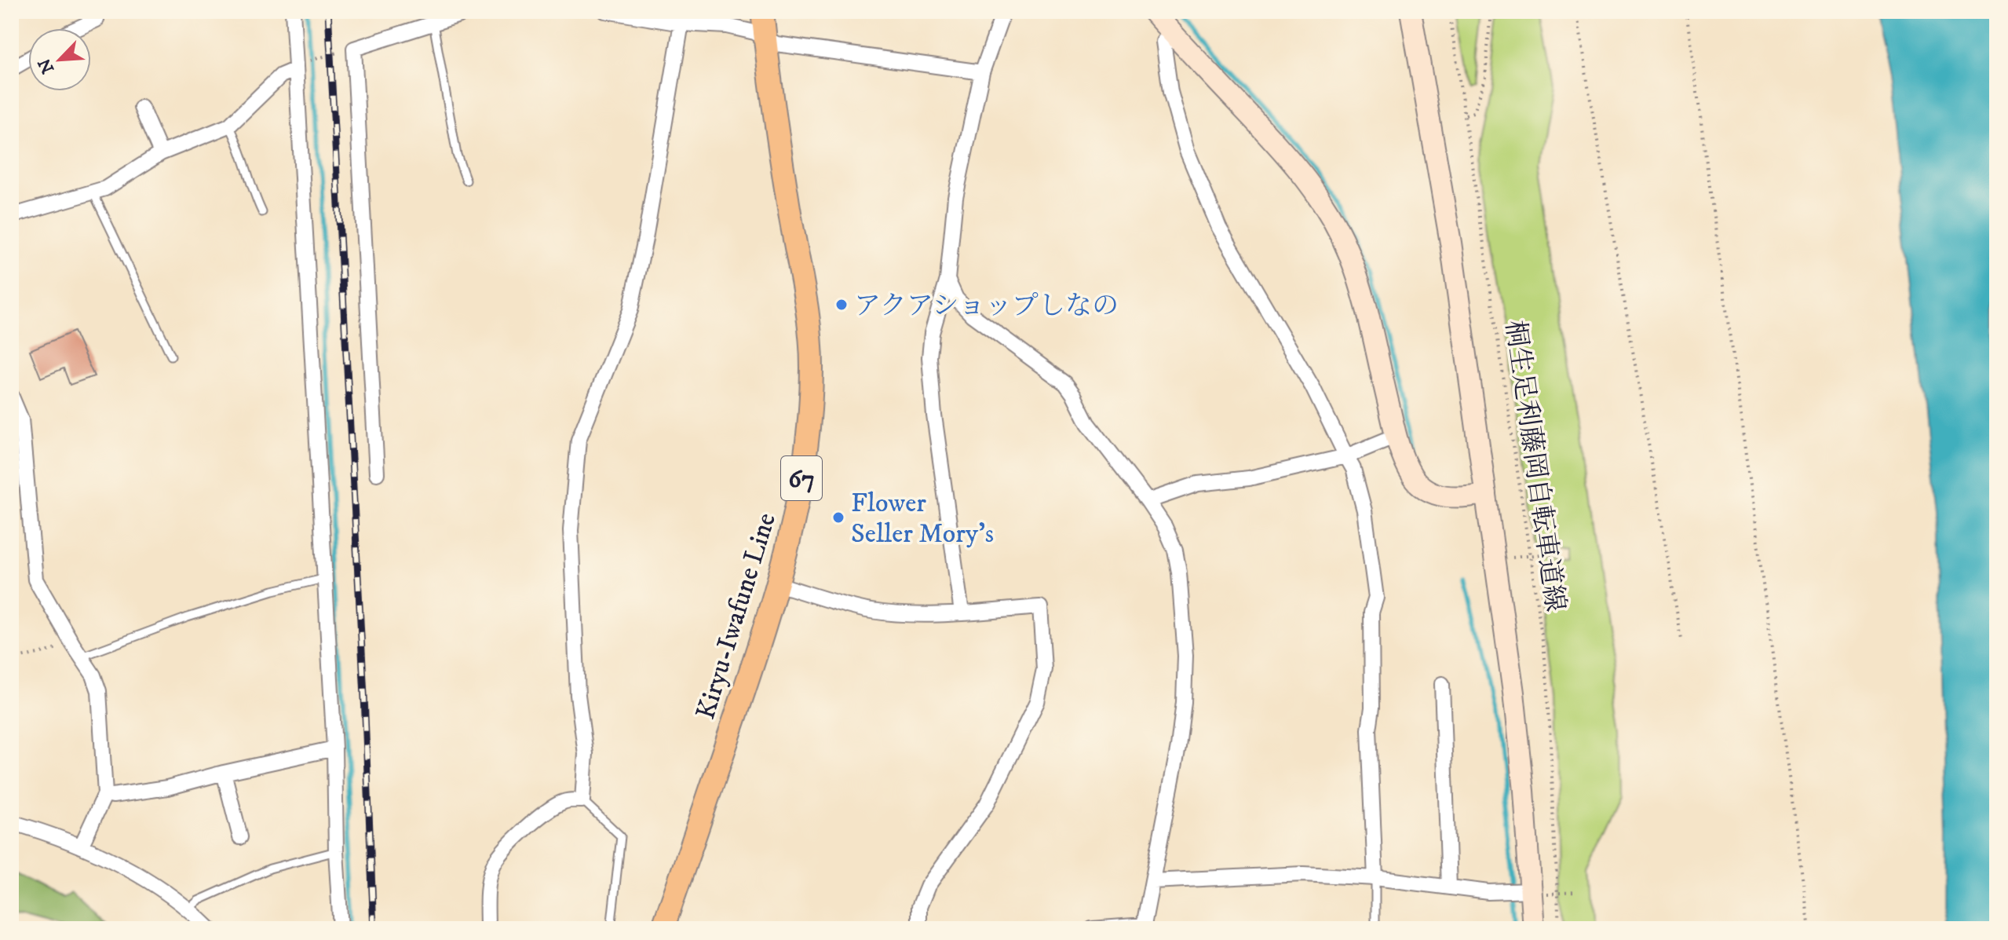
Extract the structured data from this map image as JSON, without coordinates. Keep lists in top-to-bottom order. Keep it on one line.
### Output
{"streets":{"main road":["67","Kiryu-Iwafune Line"],"path":["桐生足利藤岡自転車道線"]},"places":["アクアショップしなの","Flower Seller Mory's"],"north":"bottom left"}
